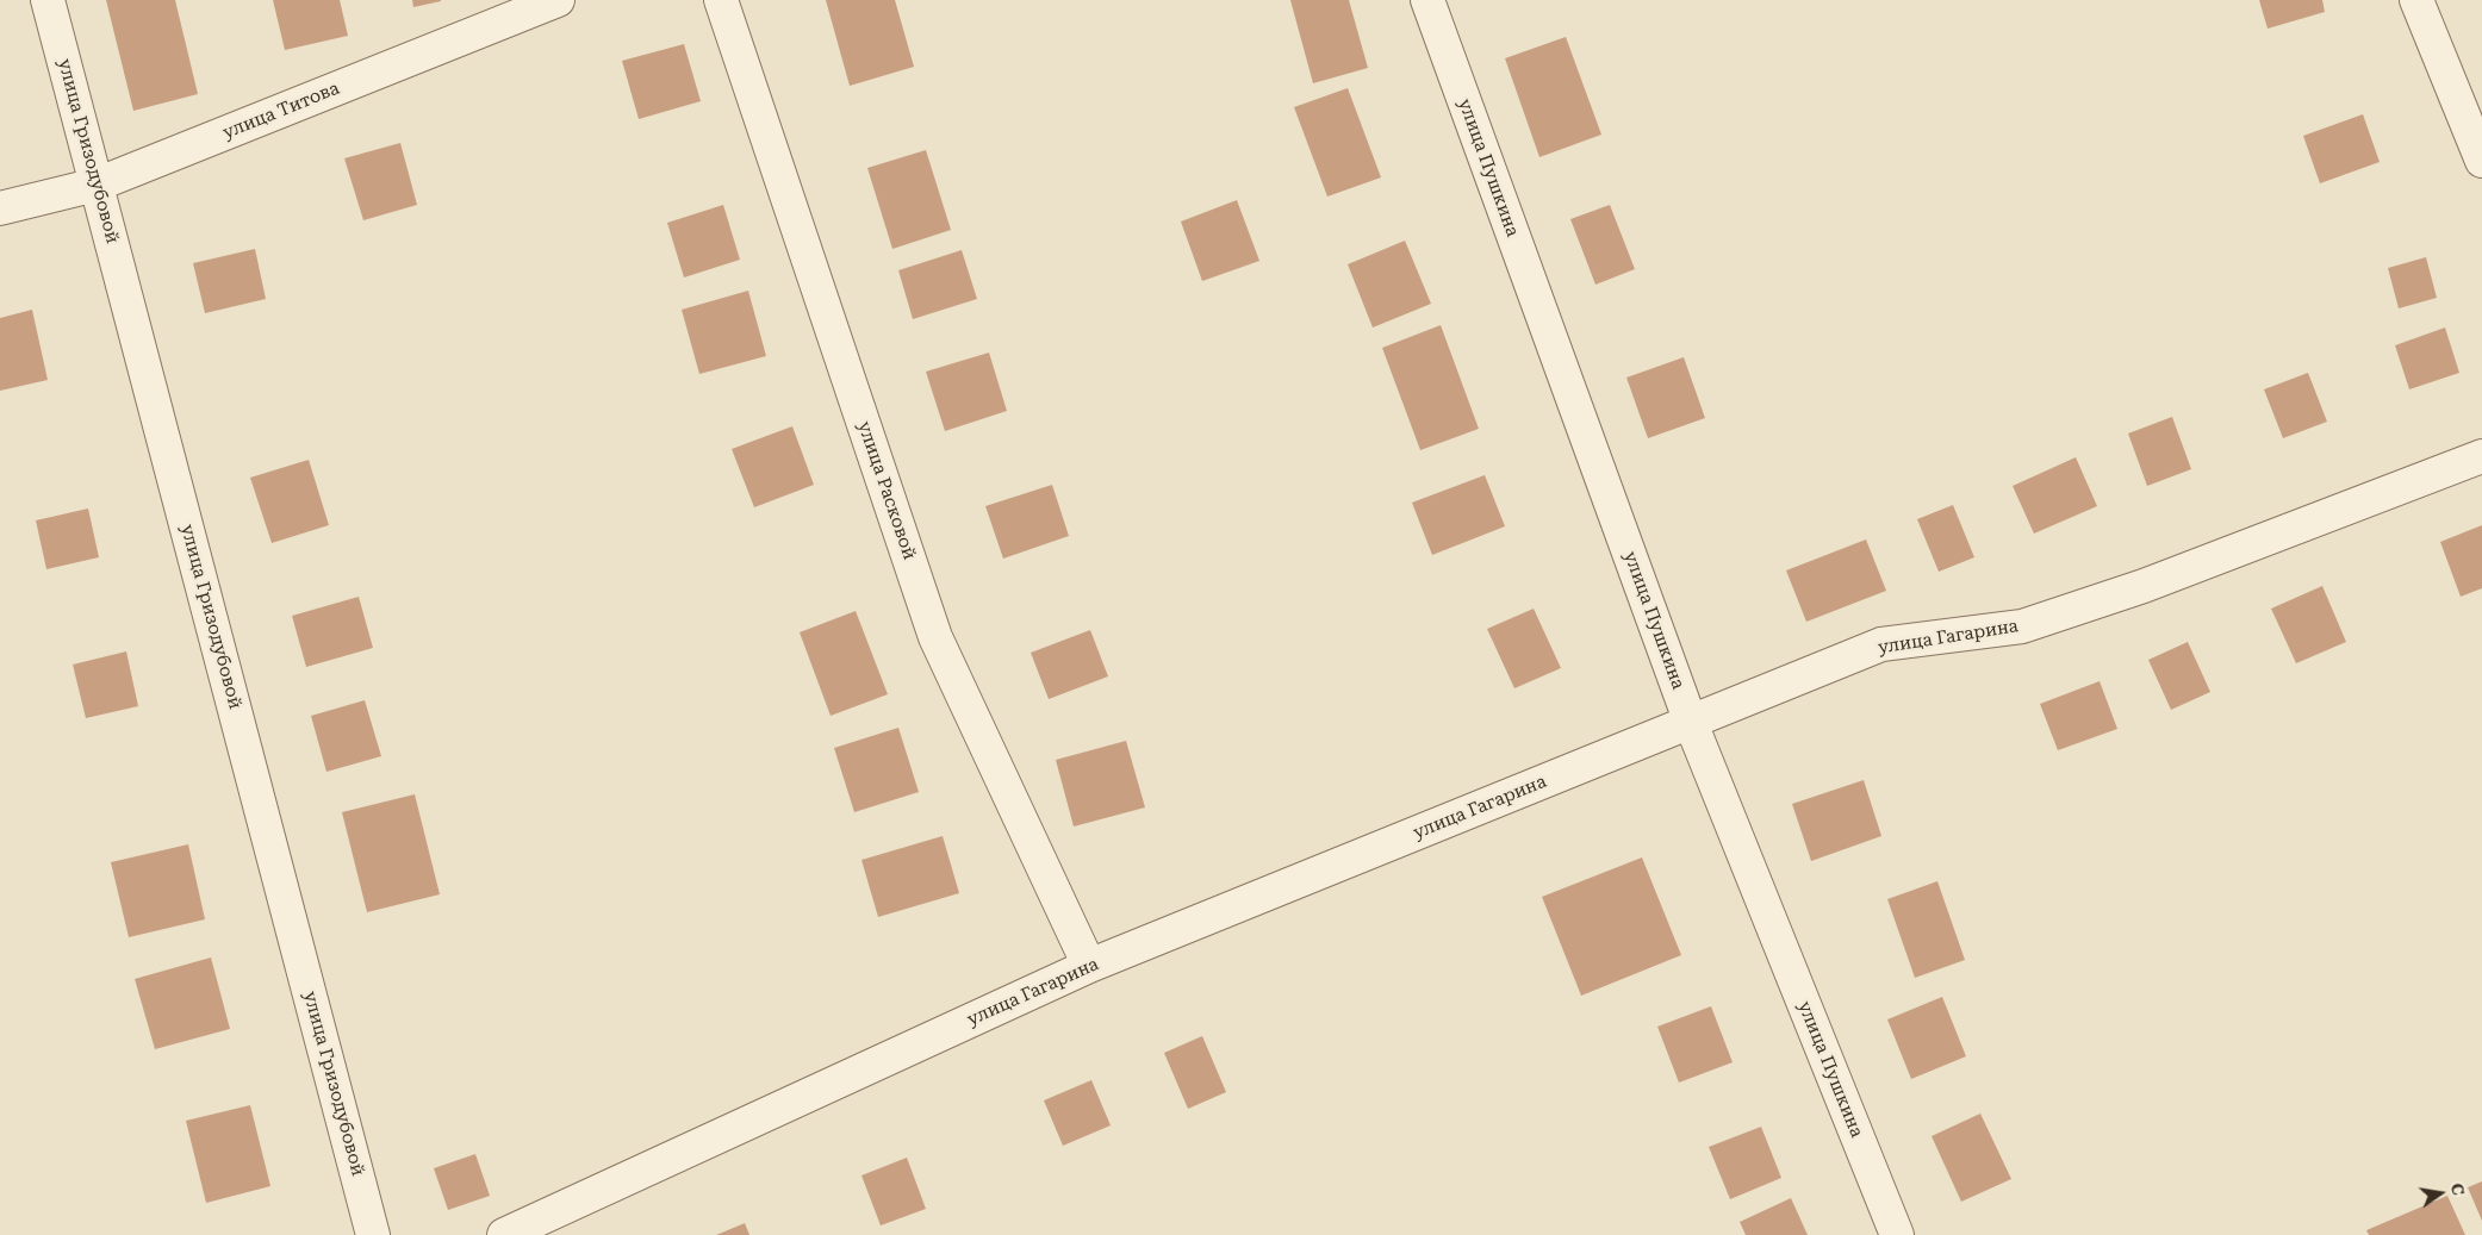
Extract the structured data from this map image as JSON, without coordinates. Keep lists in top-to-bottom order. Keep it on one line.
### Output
{"streets":{"street":["улица Титова","улица Гризодубовой","улица Пушкина","улица Расковой","улица Гагарина"]},"crossings":[["улица Титова","улица Гризодубовой"],["улица Пушкина","улица Гагарина"],["улица Расковой","улица Гагарина"]],"north":"right"}
